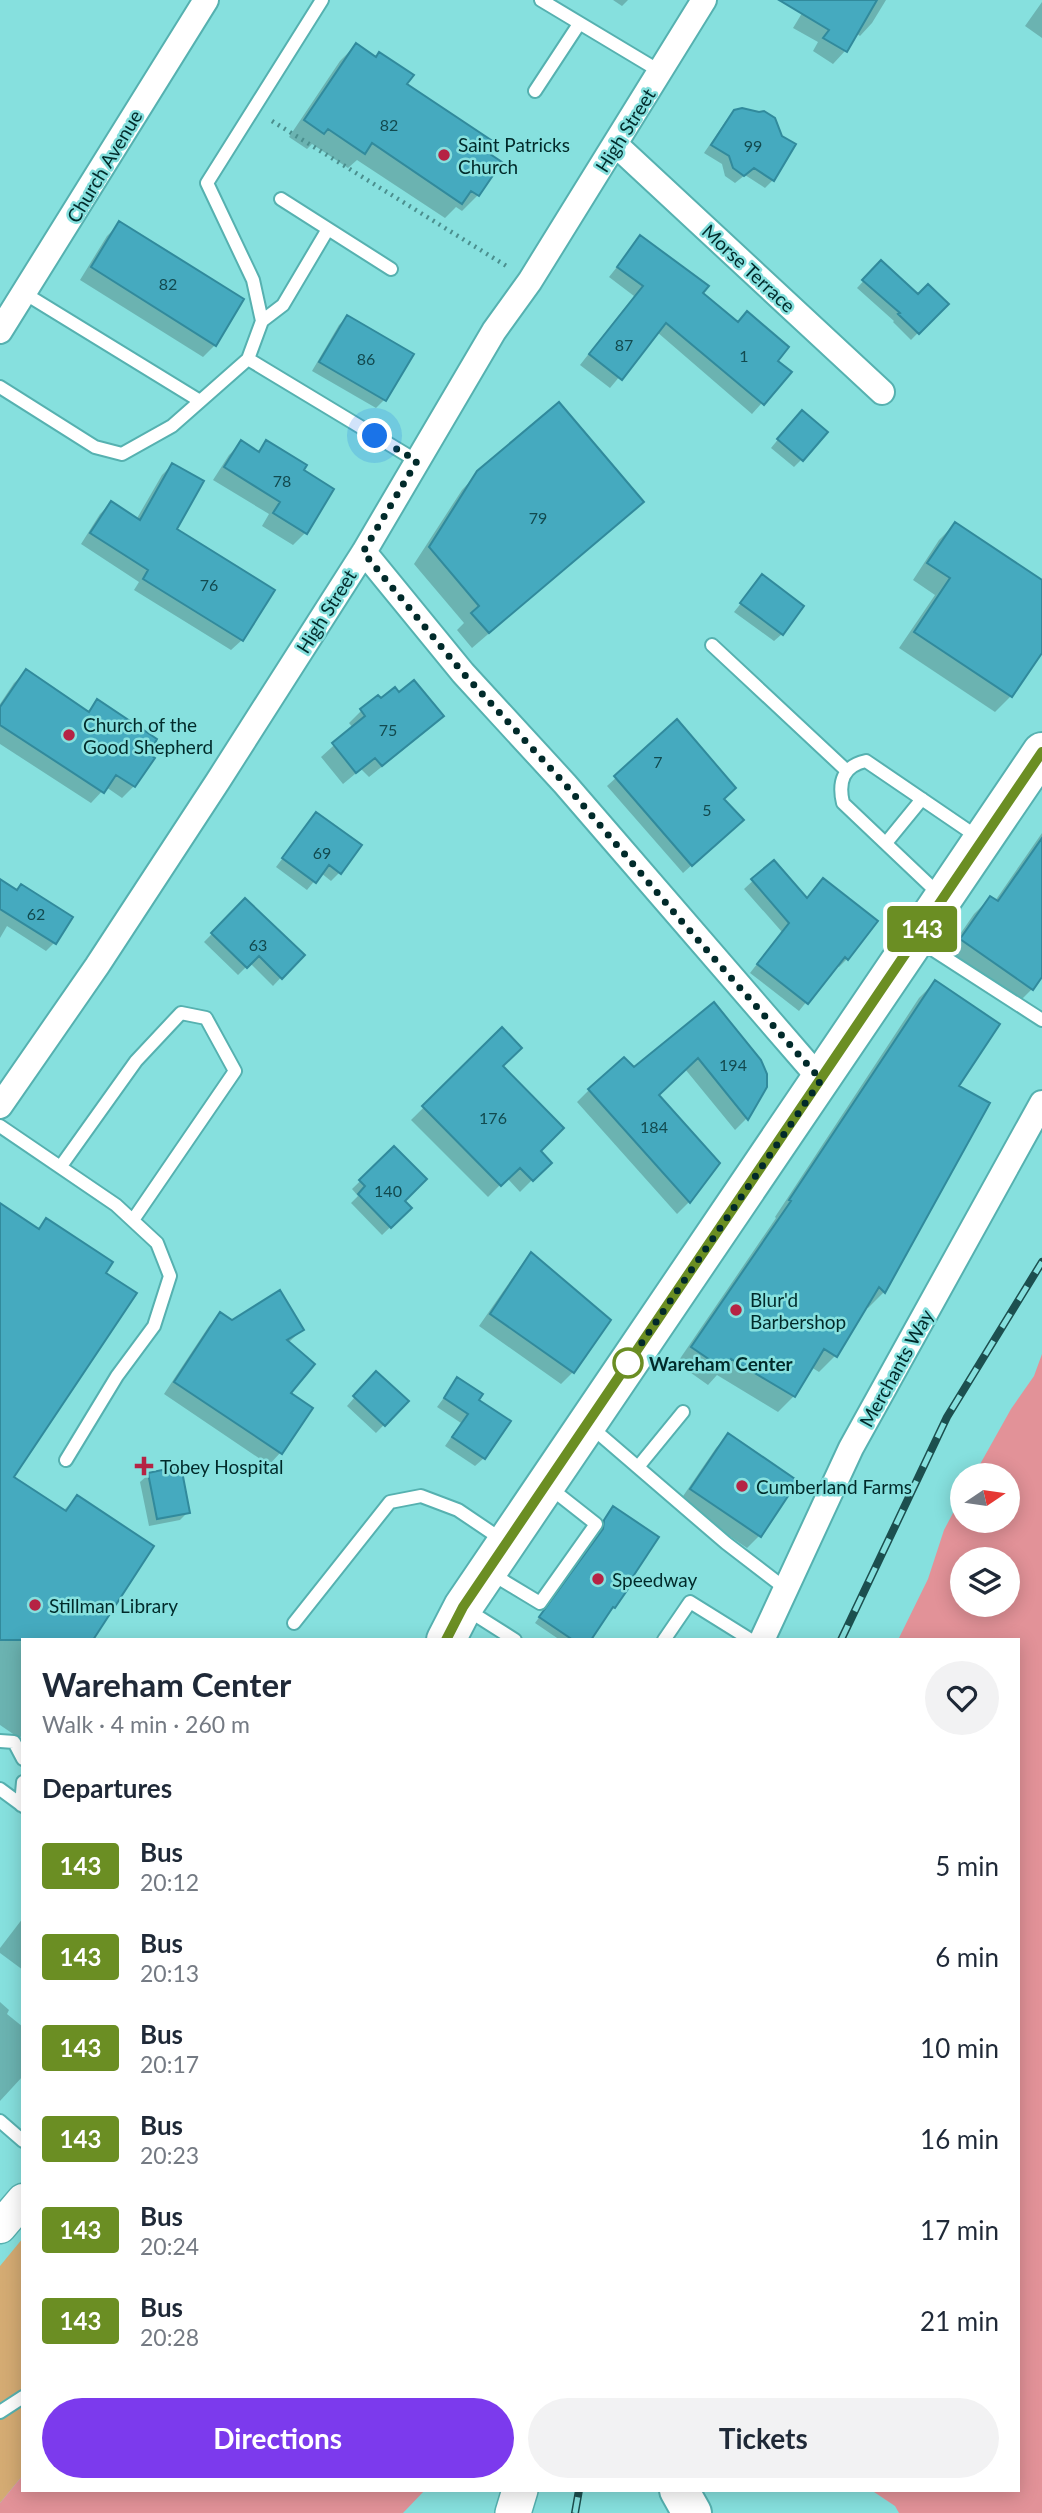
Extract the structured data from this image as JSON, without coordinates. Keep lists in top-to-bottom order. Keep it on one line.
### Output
{"streets":{"street":["High Street","Church Avenue","Morse Terrace","Merchants Way"]},"crossings":[["High Street","Morse Terrace"]],"places":{"other":["Saint Patricks Church","Church of the Good Shepherd","Blur'd Barbershop","Wareham Center","Cumberland Farms","Speedway","Stillman Library"],"health":["Tobey Hospital"]},"lines":["bus line 143"],"house_numbers":["82","99","82","87","1","86","78","79","76","75","7","5","69","62","63","194","176","184","140"],"north":"right","page":{"on_map":"143","heading":[["Wareham Center","Walk · 4 min · 260 m"],"Departures"],"list":[{"mark":"143","name":"Bus","note":"20:12","value":"5 min"},{"mark":"143","name":"Bus","note":"20:13","value":"6 min"},{"mark":"143","name":"Bus","note":"20:17","value":"10 min"},{"mark":"143","name":"Bus","note":"20:23","value":"16 min"},{"mark":"143","name":"Bus","note":"20:24","value":"17 min"},{"mark":"143","name":"Bus","note":"20:28","value":"21 min"}],"buttons":["Directions","Tickets"]}}
